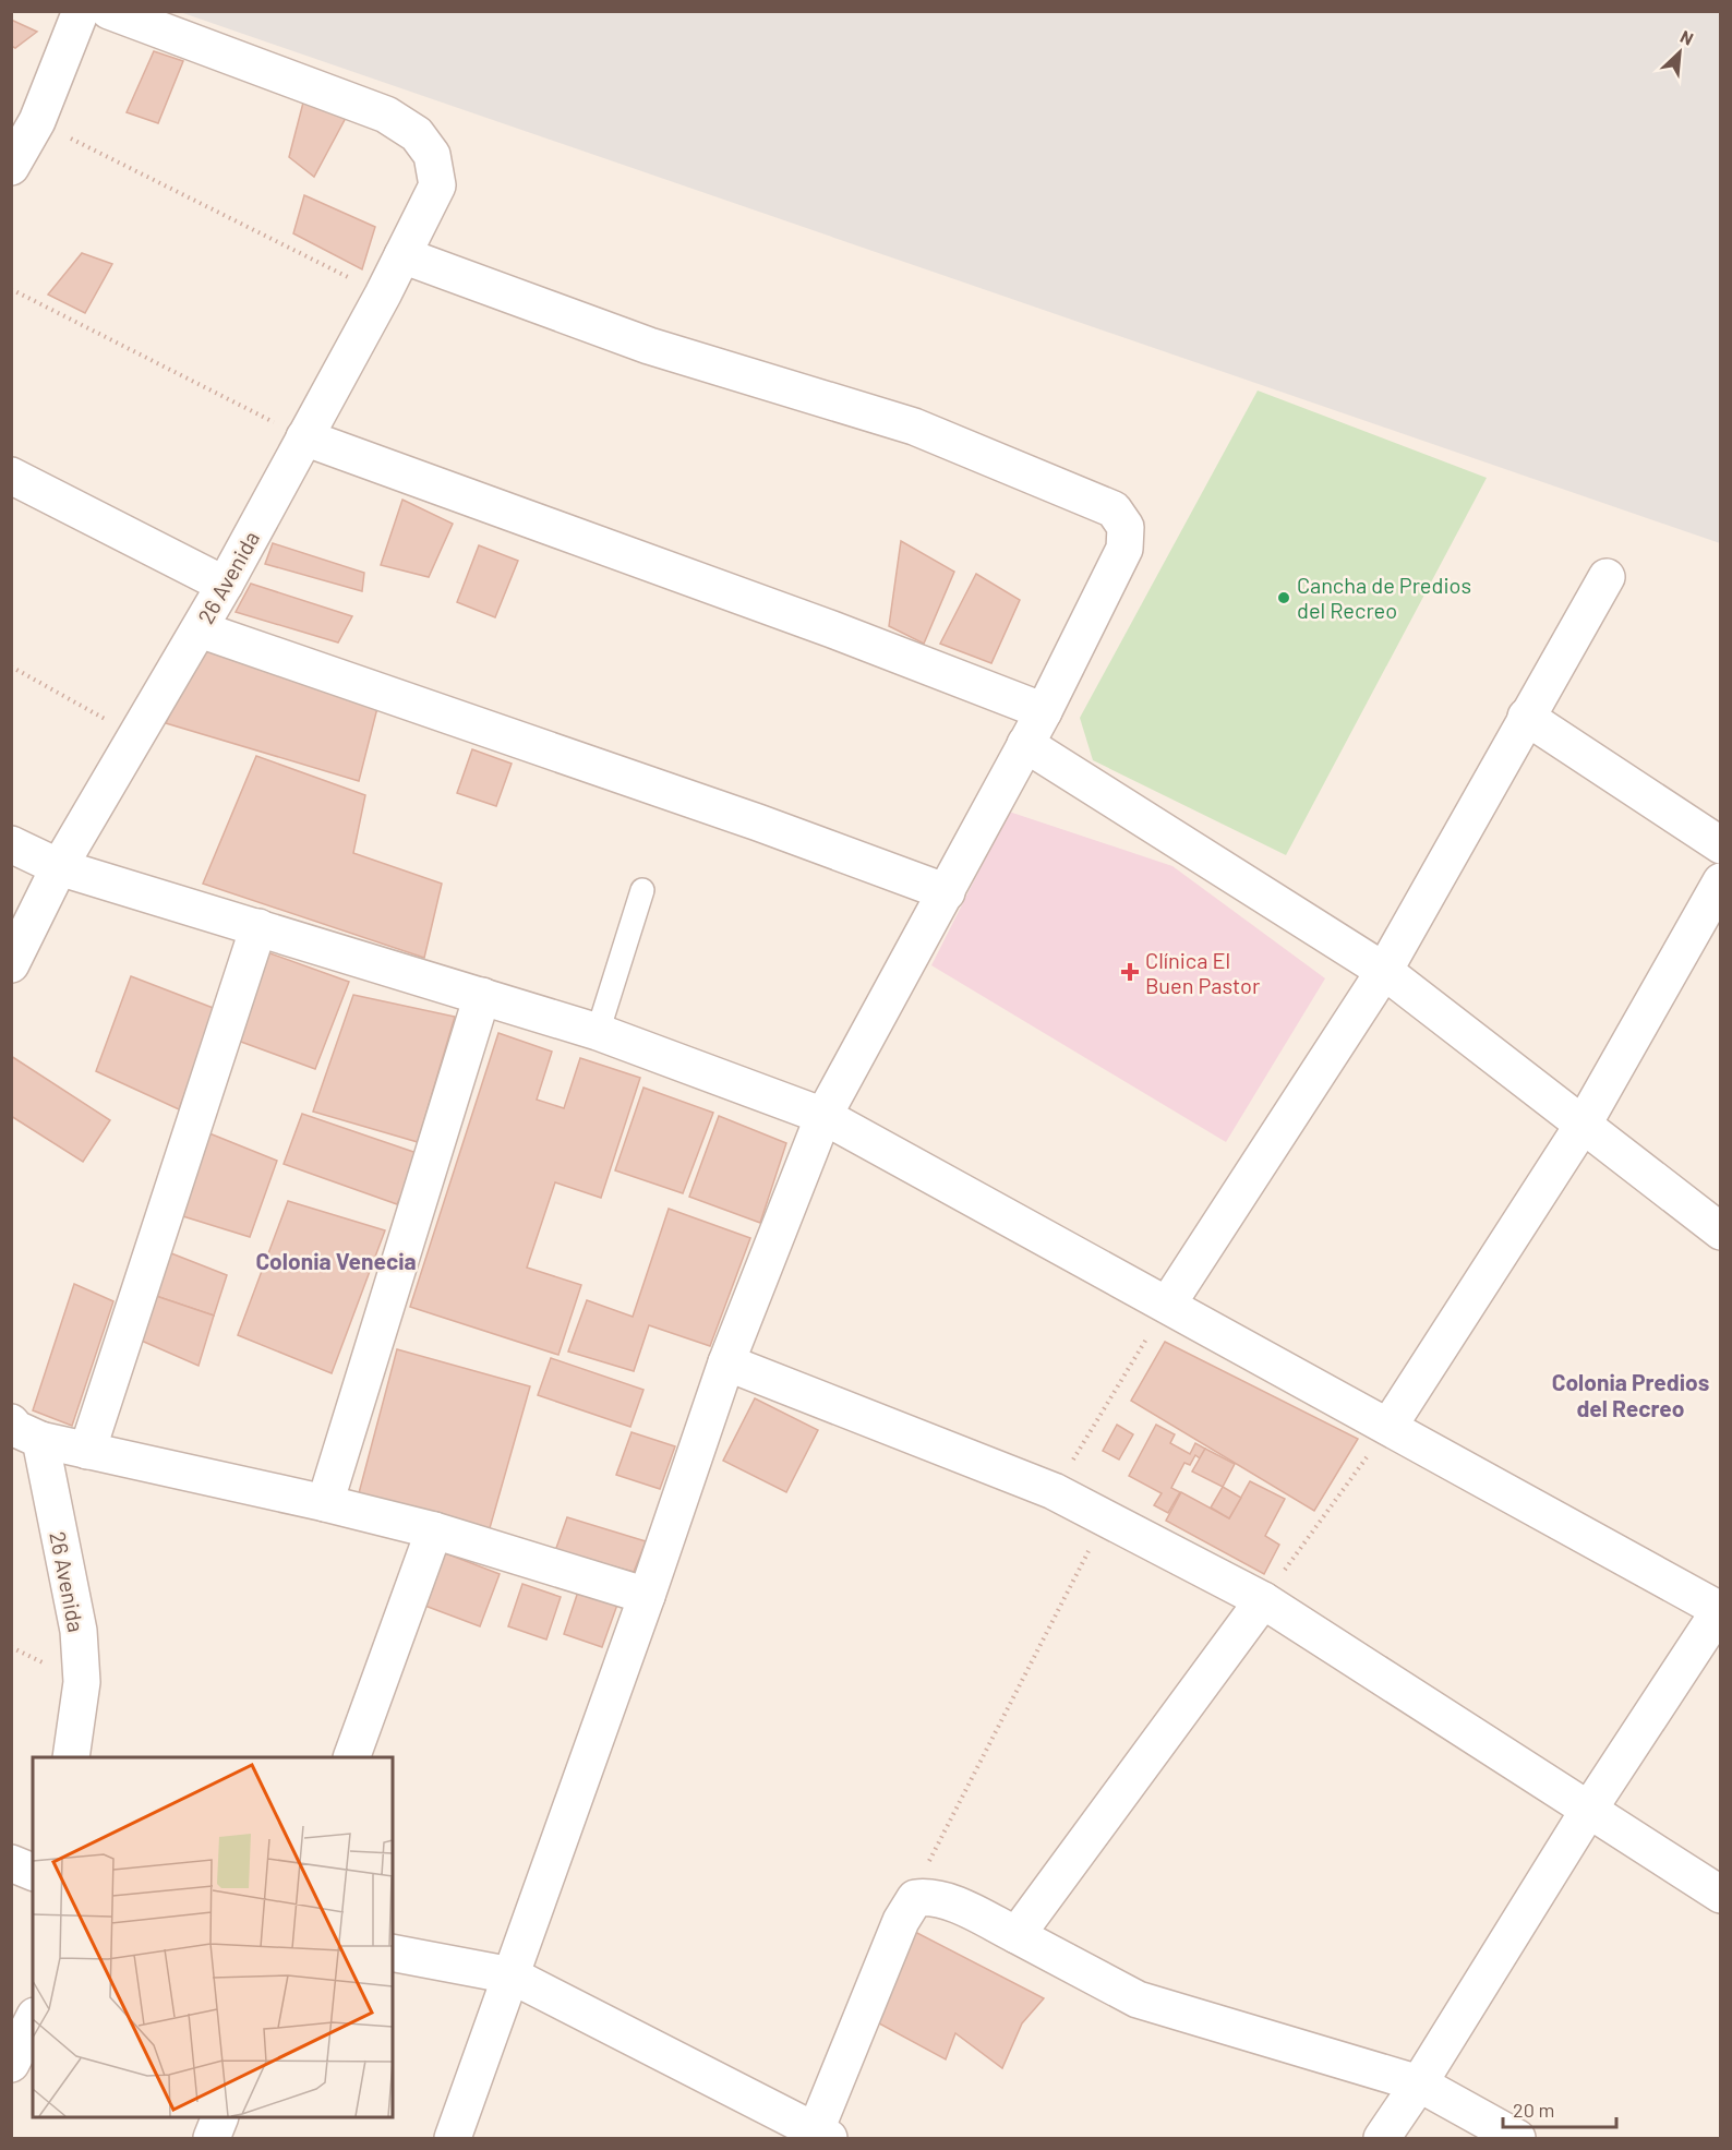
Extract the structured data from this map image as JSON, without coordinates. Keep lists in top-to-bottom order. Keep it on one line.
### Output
{"streets":{"street":["26 Avenida"]},"districts":["Colonia Venecia","Colonia Predios del Recreo"],"places":{"other":["Cancha de Predios del Recreo"],"health":["Clínica El Buen Pastor"]},"scale_bar":"20 m","north":"top right"}
